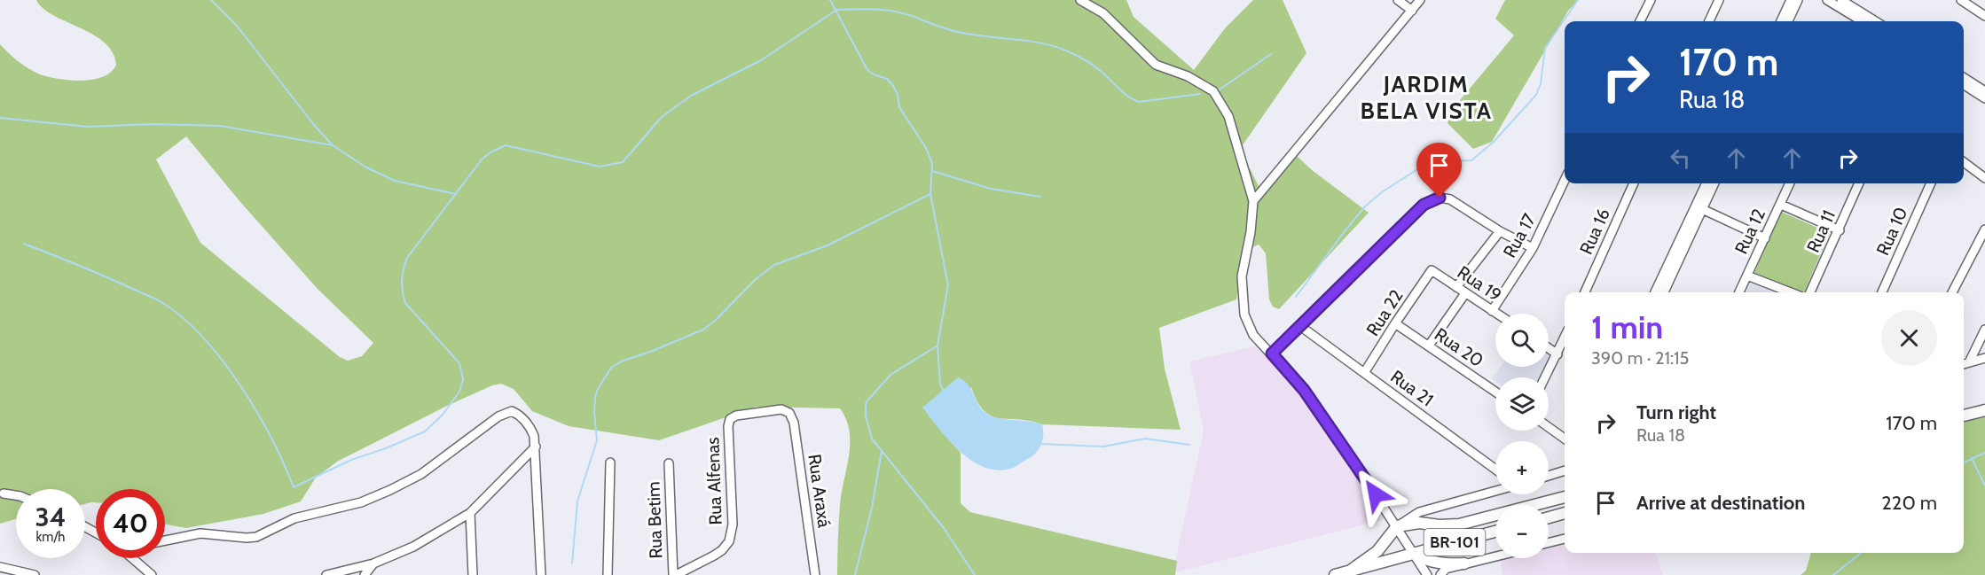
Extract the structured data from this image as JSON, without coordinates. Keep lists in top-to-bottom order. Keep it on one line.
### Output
{"streets":{"main road":["BR-101"],"street":["Rua 16","Rua 12","Rua 11","Rua 10","Rua 17","Rua 19","Rua 22","Rua 20","Rua 21","Rua Alfenas","Rua Araxá","Rua Betim"]},"crossings":[["Rua 17","Rua 19"],["Rua 19","Rua 22"],["Rua 22","Rua 20"],["Rua 22","Rua 21"],["Rua Alfenas","Rua Araxá"],["Rua Alfenas","Rua Betim"]],"districts":["JARDIM BELA VISTA"],"page":{"turn":["170 m","Rua 18"],"heading":["1 min","390 m · 21:15"],"map_buttons":["+","−"],"list":[{"name":"Turn right","note":"Rua 18","value":"170 m"},{"name":"Arrive at destination","value":"220 m"}],"speed":"34 km/h","limit":"40"}}
